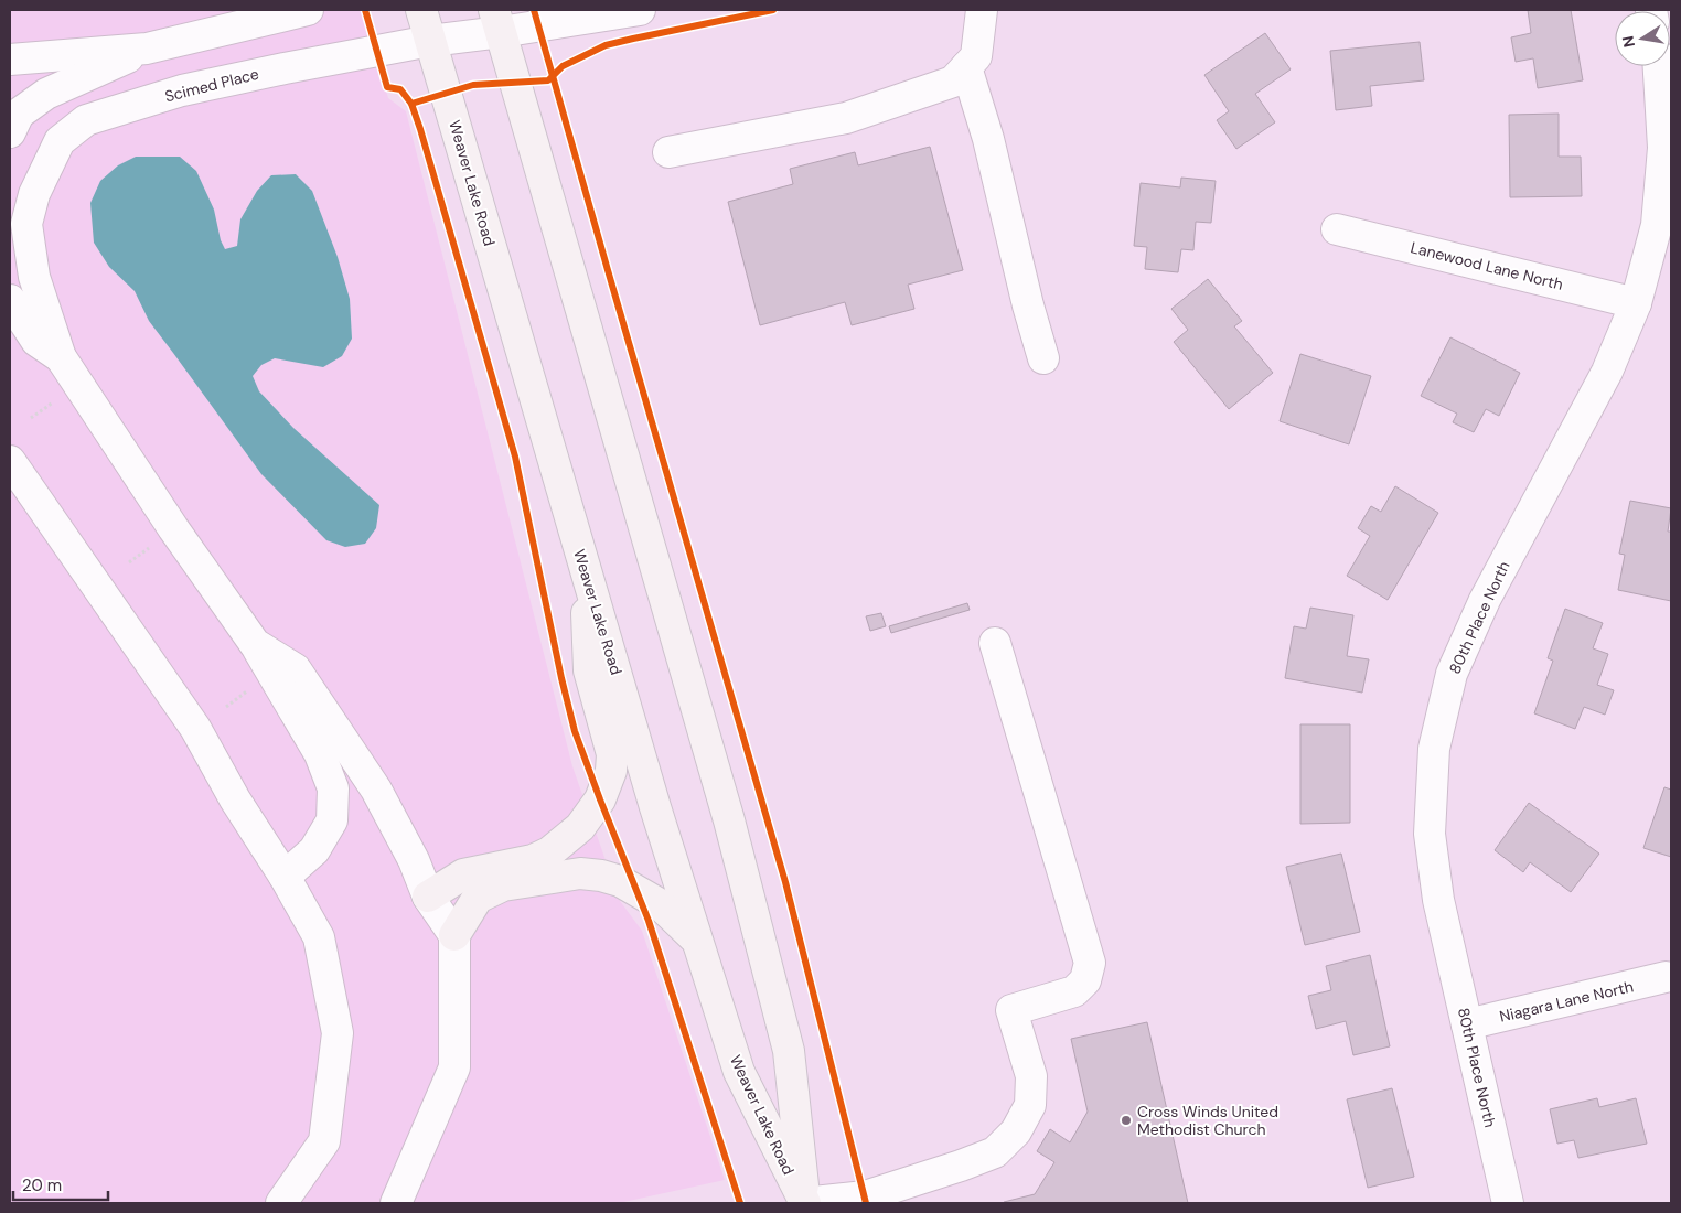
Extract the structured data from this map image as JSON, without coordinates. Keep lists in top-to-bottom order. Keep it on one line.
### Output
{"streets":{"main road":["Weaver Lake Road"],"street":["Scimed Place","Lanewood Lane North","80th Place North","Niagara Lane North"]},"crossings":[["Scimed Place","Weaver Lake Road"],["Lanewood Lane North","80th Place North"],["80th Place North","Niagara Lane North"]],"places":["Cross Winds United Methodist Church"],"scale_bar":"20 m","north":"left"}
